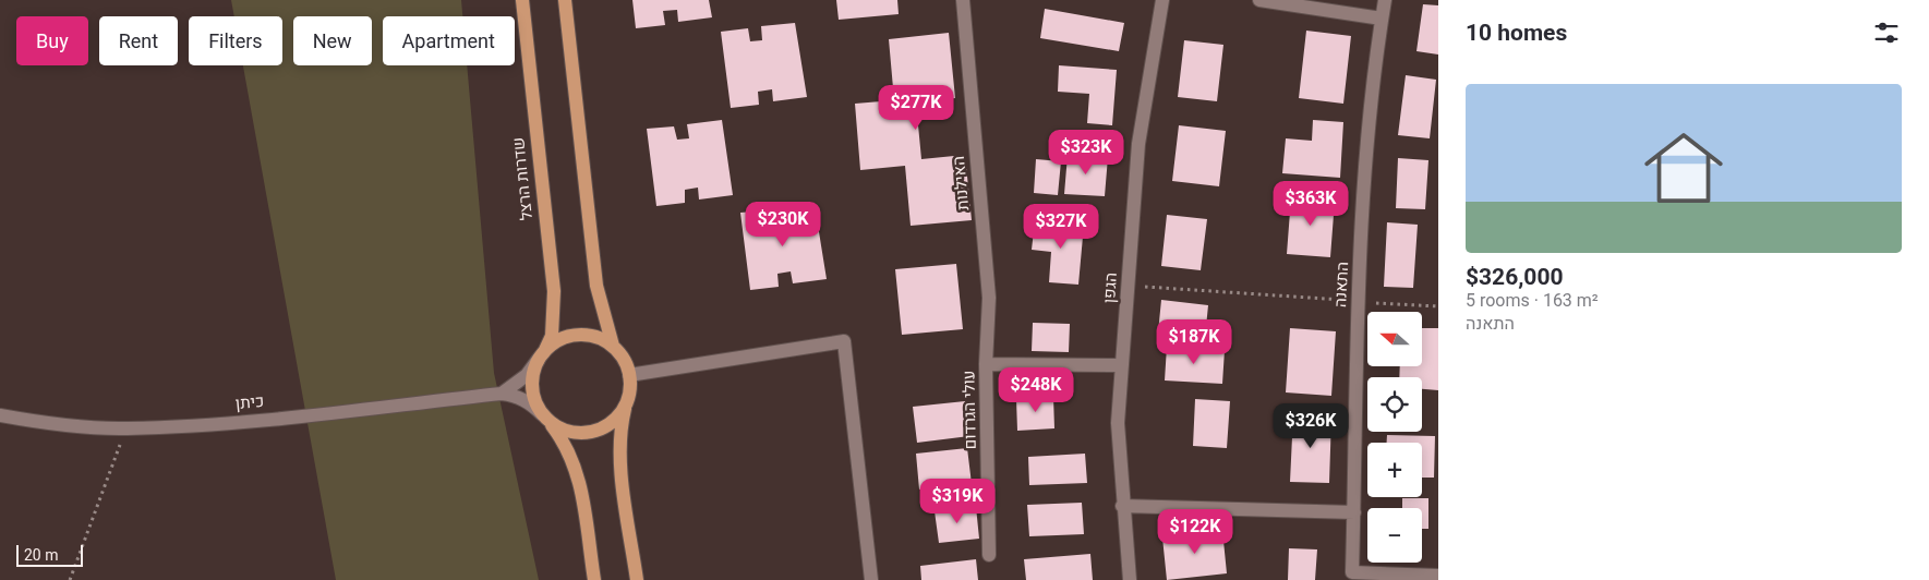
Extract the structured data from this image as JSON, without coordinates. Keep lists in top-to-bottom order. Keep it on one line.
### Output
{"streets":{"main road":["שדרות הרצל"],"street":["האילנות","התאנה","הגפן","כיתן","עולי הגרדום"]},"crossings":[["שדרות הרצל","כיתן"],["האילנות","עולי הגרדום"]],"scale_bar":"20 m","north":"left","page":{"heading":"10 homes","chip":["Buy","Rent","Filters","New","Apartment"],"list":[{"name":"$326,000","note":"5 rooms · 163 m² · התאנה"}],"price":["$277K","$323K","$363K","$230K","$327K","$187K","$248K","$326K","$319K","$122K"],"map_buttons":["+","−"],"scale":"20 m"}}
